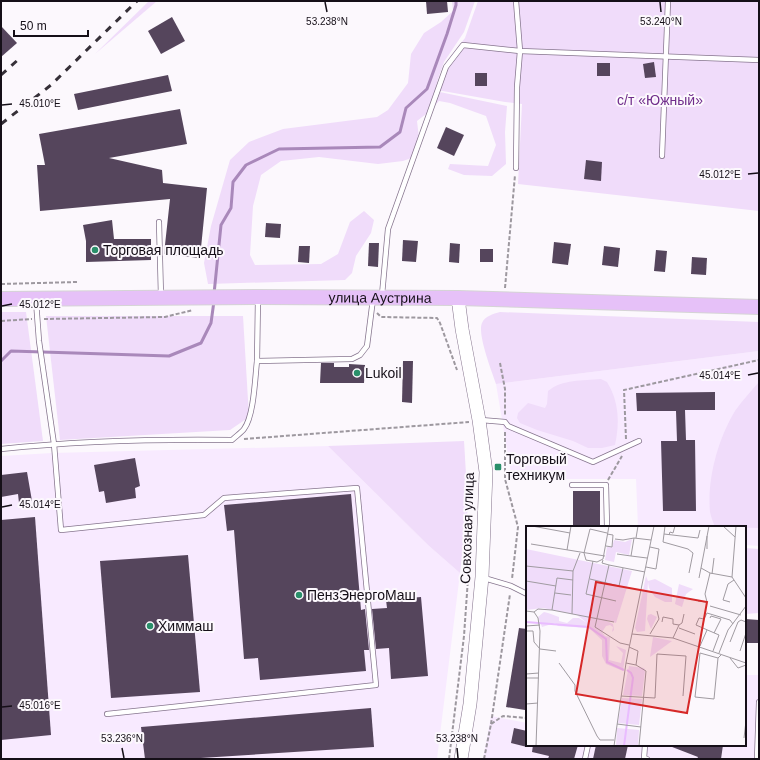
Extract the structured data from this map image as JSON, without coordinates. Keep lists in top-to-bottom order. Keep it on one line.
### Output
{"streets":{"main road":["улица Аустрина","Совхозная улица"]},"crossings":[["улица Аустрина","Совхозная улица"]],"parks":["с/т «Южный»"],"places":{"other":["Торговая площадь","Lukoil","ПензЭнергоМаш","Химмаш"],"transit":["Торговый техникум"]},"scale_bar":"50 m","coordinates":["53.240°N","53.238°N","45.010°E","45.012°E","45.014°E","45.016°E","53.236°N"]}
